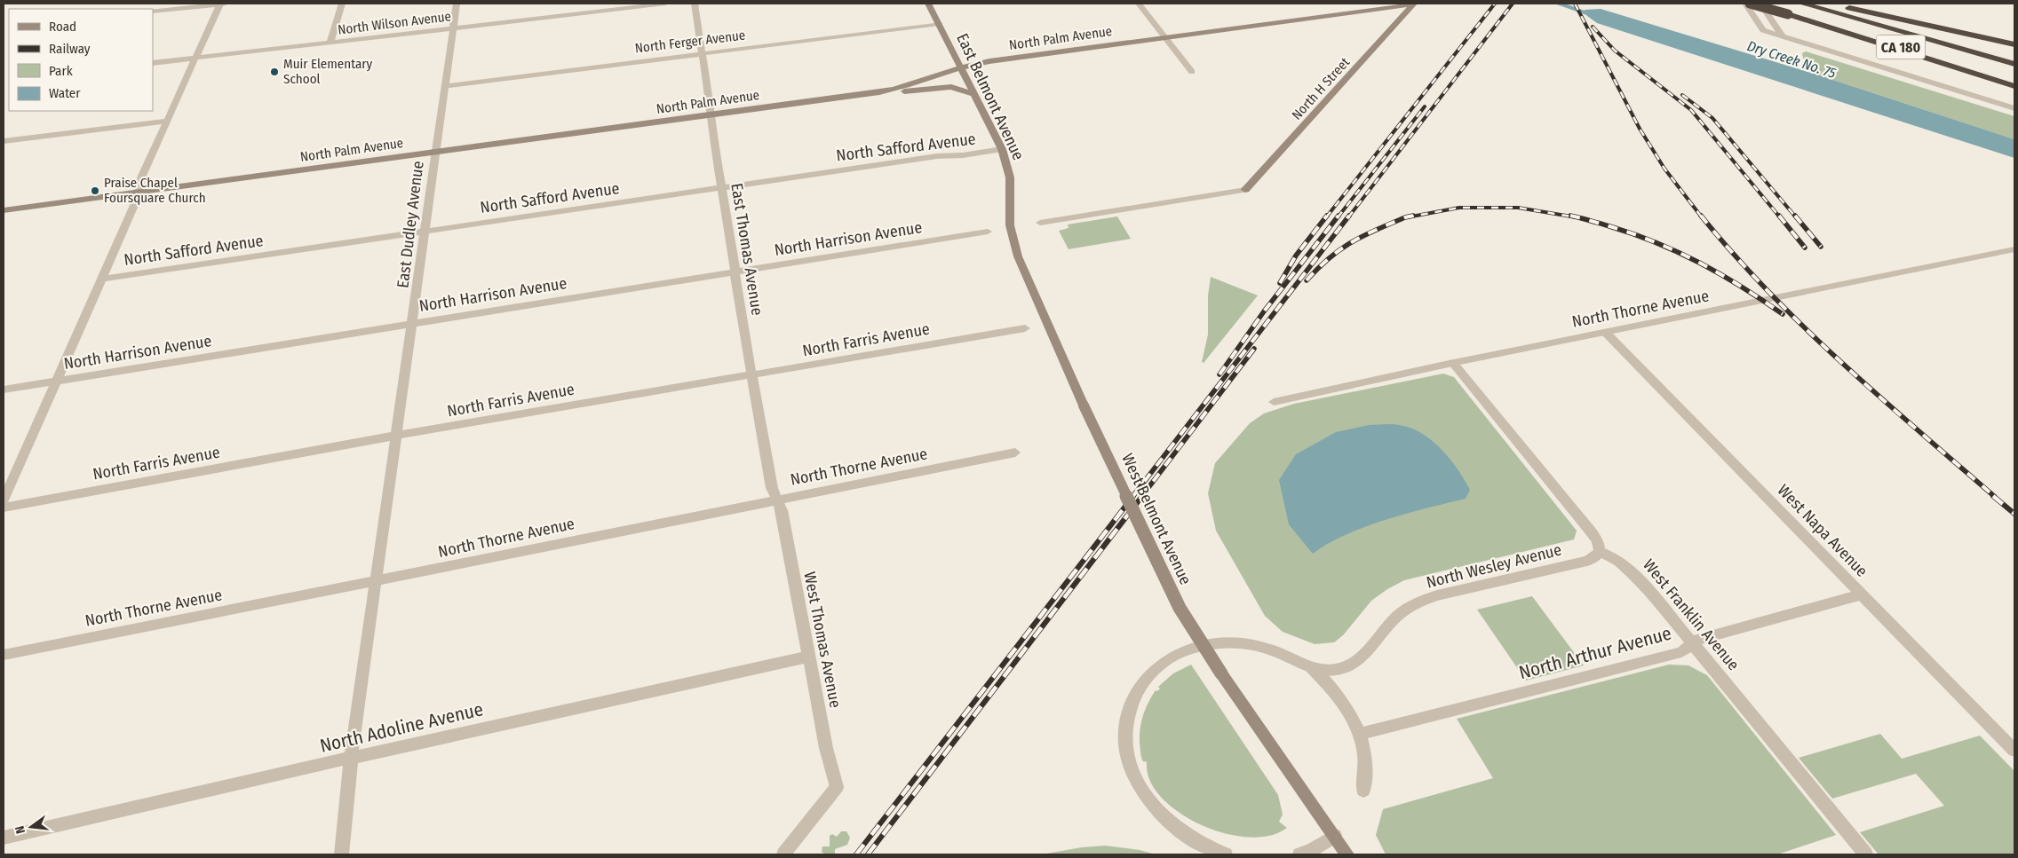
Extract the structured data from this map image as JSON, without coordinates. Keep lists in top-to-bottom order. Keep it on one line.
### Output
{"streets":{"highway":["CA 180"],"main road":["North Palm Avenue","North H Street","East Belmont Avenue","West Belmont Avenue"],"street":["North Wilson Avenue","North Ferger Avenue","North Safford Avenue","East Dudley Avenue","North Harrison Avenue","East Thomas Avenue","North Thorne Avenue","North Farris Avenue","West Napa Avenue","North Wesley Avenue","West Franklin Avenue","West Thomas Avenue","North Arthur Avenue","North Adoline Avenue"]},"crossings":[["North Wilson Avenue","East Dudley Avenue"],["North Palm Avenue","North H Street"],["North Palm Avenue","East Belmont Avenue"],["North Palm Avenue","East Dudley Avenue"],["North Palm Avenue","East Thomas Avenue"],["North Ferger Avenue","East Belmont Avenue"],["North Ferger Avenue","East Dudley Avenue"],["North Ferger Avenue","East Thomas Avenue"],["East Belmont Avenue","North Safford Avenue"],["East Belmont Avenue","West Belmont Avenue"],["North Safford Avenue","East Dudley Avenue"],["North Safford Avenue","East Thomas Avenue"],["East Dudley Avenue","North Harrison Avenue"],["East Dudley Avenue","North Thorne Avenue"],["East Dudley Avenue","North Farris Avenue"],["East Dudley Avenue","North Adoline Avenue"],["North Harrison Avenue","East Thomas Avenue"],["East Thomas Avenue","North Thorne Avenue"],["East Thomas Avenue","North Farris Avenue"],["East Thomas Avenue","West Thomas Avenue"],["North Thorne Avenue","West Napa Avenue"],["North Thorne Avenue","West Thomas Avenue"],["West Napa Avenue","North Arthur Avenue"],["North Wesley Avenue","West Franklin Avenue"],["West Franklin Avenue","North Arthur Avenue"],["West Thomas Avenue","North Adoline Avenue"]],"water":["Dry Creek No. 75"],"places":["Muir Elementary School","Praise Chapel Foursquare Church"],"legend":["Road","Railway","Park","Water"],"north":"left"}
